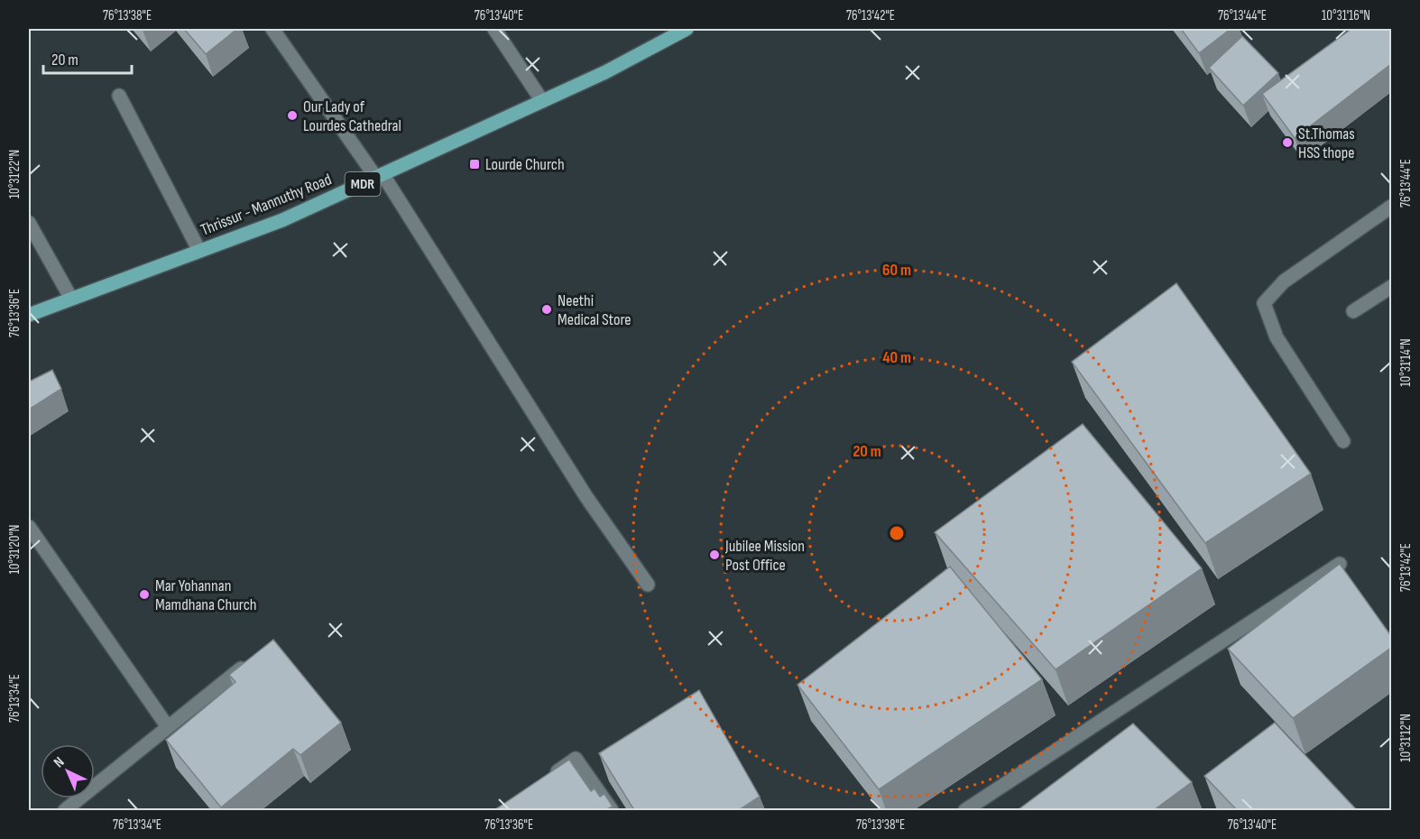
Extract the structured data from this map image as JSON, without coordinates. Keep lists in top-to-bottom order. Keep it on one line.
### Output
{"streets":{"main road":["MDR","Thrissur - Mannuthy Road"]},"places":{"other":["Our Lady of Lourdes Cathedral","St.Thomas HSS thope","Neethi Medical Store","Jubilee Mission Post Office","Mar Yohannan Mamdhana Church"],"transit":["Lourde Church"]},"scale_bar":"20 m","north":"top left","coordinates":["76°13'38\"E","76°13'40\"E","76°13'42\"E","76°13'44\"E","10°31'16\"N","10°31'22\"N","76°13'36\"E","10°31'14\"N","10°31'20\"N","76°13'34\"E","10°31'12\"N"],"rings":["60 m","40 m","20 m"]}
